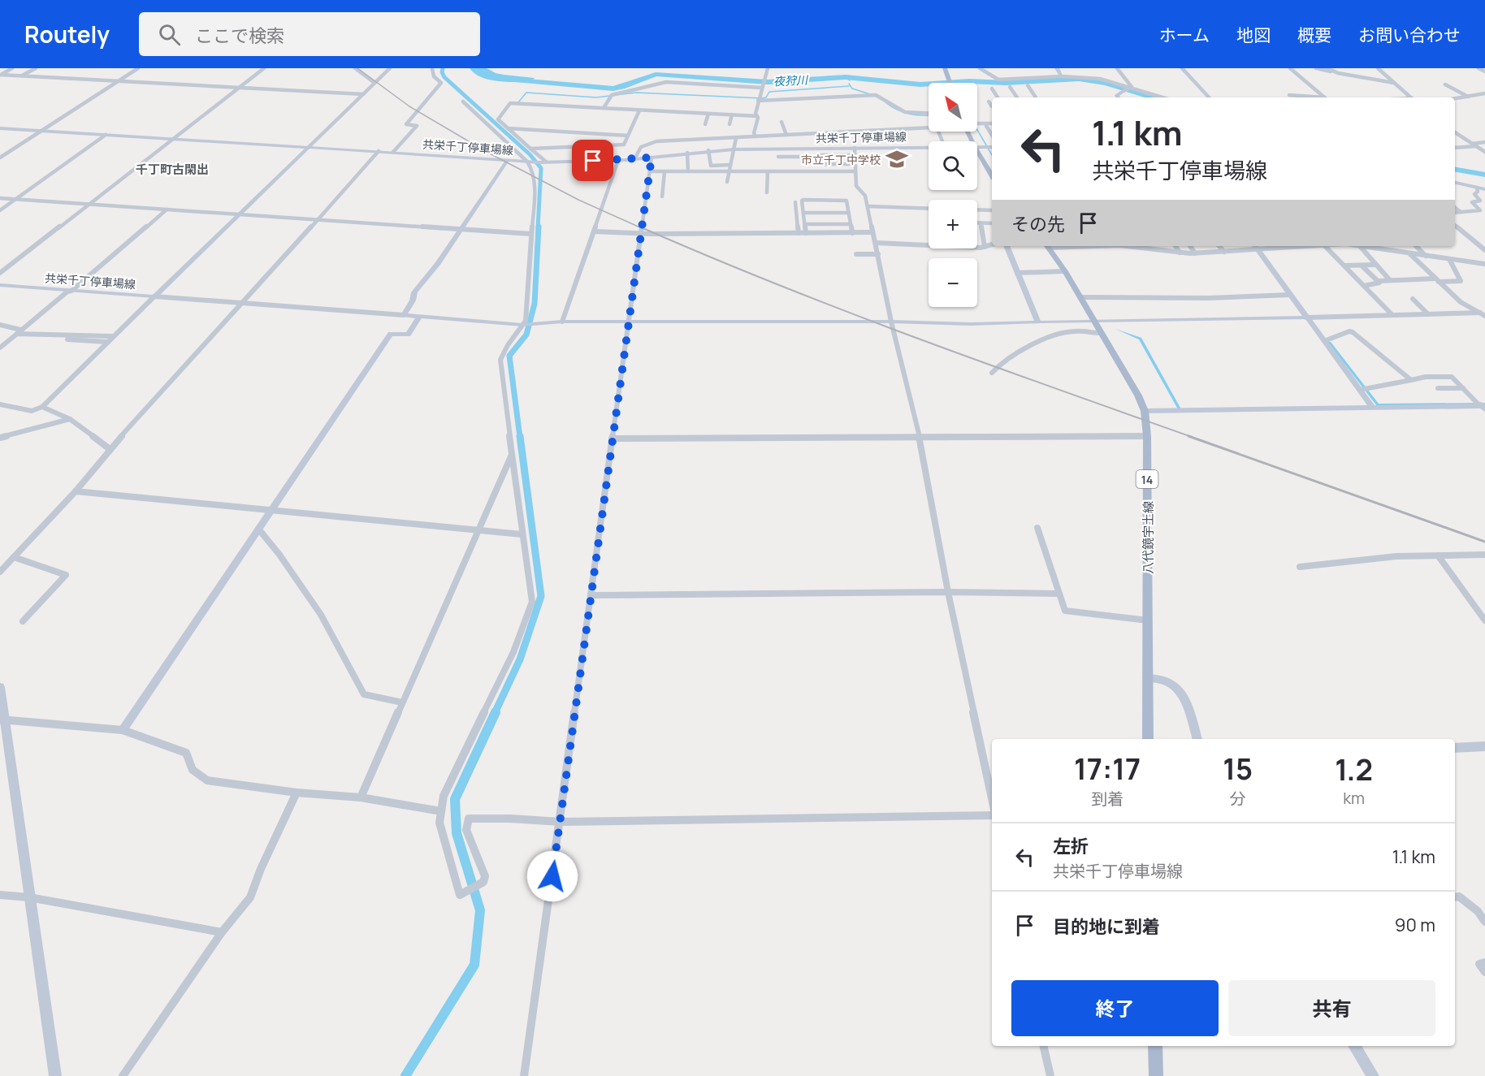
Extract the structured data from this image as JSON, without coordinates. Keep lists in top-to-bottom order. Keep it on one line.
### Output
{"streets":{"main road":["14","八代鏡宇土線"],"street":["共栄千丁停車場線"]},"districts":["千丁町古閑出"],"water":["夜狩川"],"places":{"school or university":["市立千丁中学校"]},"north":"top left","page":{"header":"Routely","search":"ここで検索","nav":["ホーム","地図","概要","お問い合わせ"],"map_buttons":["+","−"],"turn":["1.1 km","共栄千丁停車場線"],"then":"その先","eta":["17:17","到着","15","分","1.2","km"],"list":[{"name":"左折","note":"共栄千丁停車場線","value":"1.1 km"},{"name":"目的地に到着","value":"90 m"}],"buttons":["終了","共有"]}}
